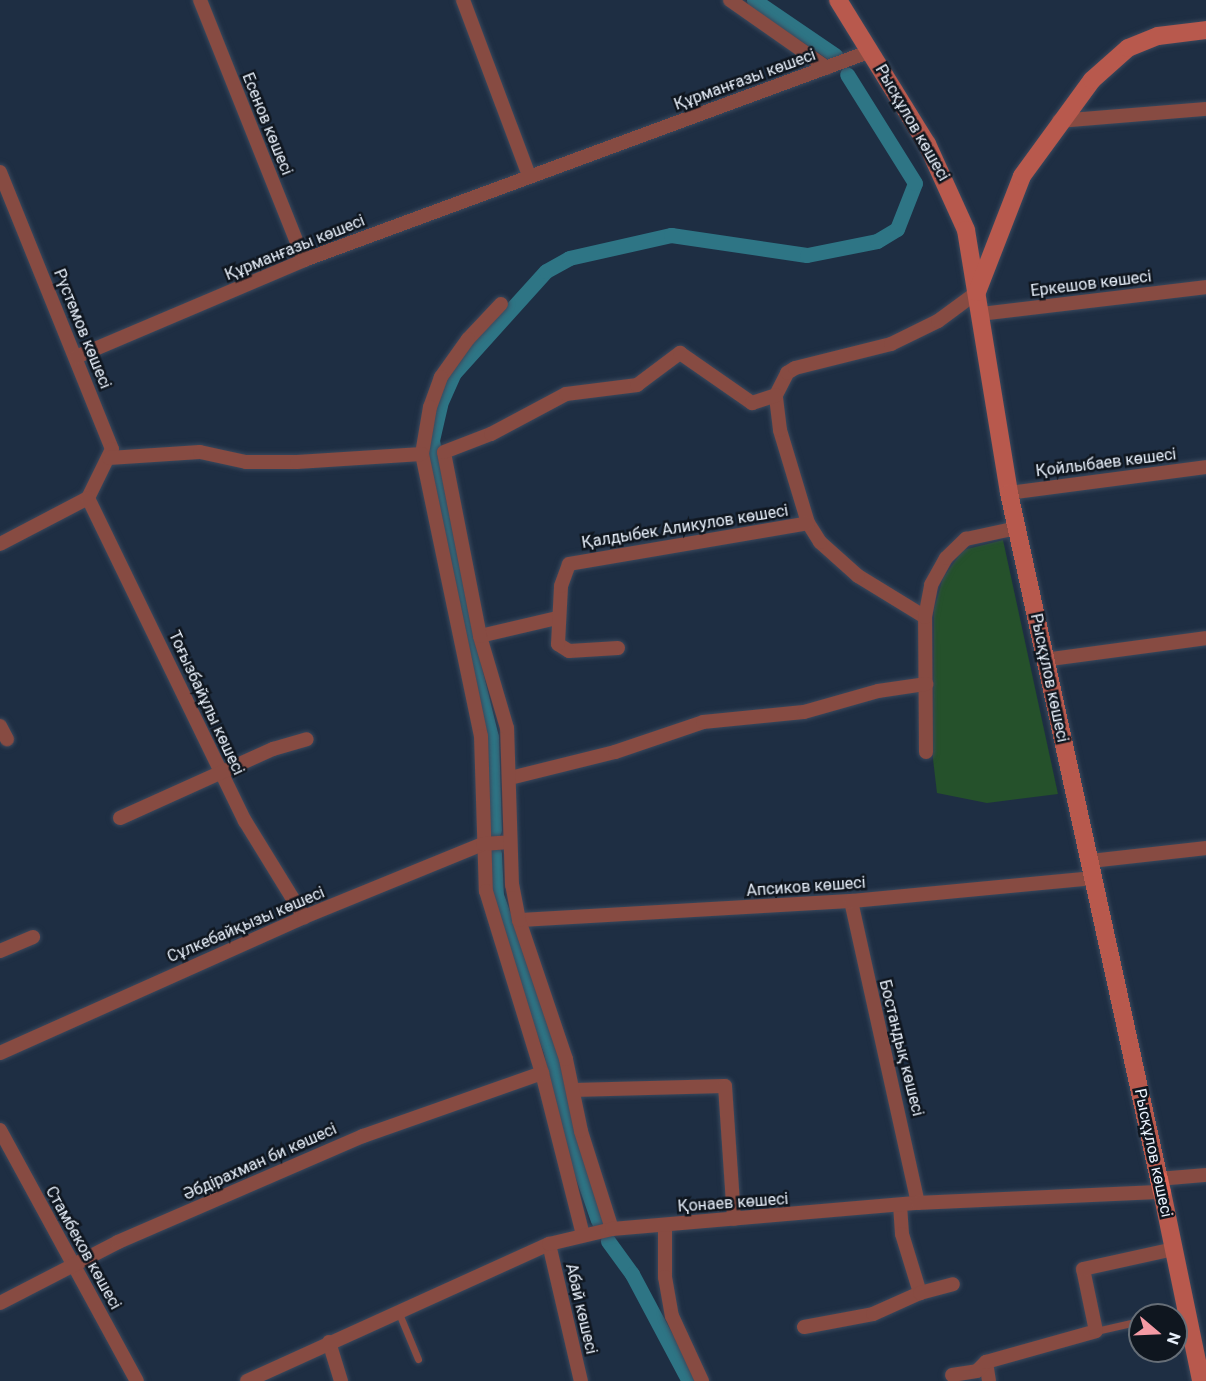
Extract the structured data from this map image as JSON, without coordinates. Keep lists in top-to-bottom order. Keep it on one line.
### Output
{"streets":{"main road":["Рысқұлов көшесі"],"street":["Құрманғазы көшесі","Есенов көшесі","Еркешов көшесі","Рүстемов көшесі","Қойлыбаев көшесі","Қалдыбек Аликулов көшесі","Тоғызбайұлы көшесі","Апсиков көшесі","Сұлкебайқызы көшесі","Бостандық көшесі","Әбдірахман би көшесі","Қонаев көшесі","Стамбеков көшесі","Абай көшесі"]},"crossings":[["Құрманғазы көшесі","Рысқұлов көшесі"],["Құрманғазы көшесі","Есенов көшесі"],["Құрманғазы көшесі","Рүстемов көшесі"],["Рысқұлов көшесі","Еркешов көшесі"],["Рысқұлов көшесі","Қойлыбаев көшесі"],["Рысқұлов көшесі","Апсиков көшесі"],["Рысқұлов көшесі","Қонаев көшесі"],["Тоғызбайұлы көшесі","Сұлкебайқызы көшесі"],["Апсиков көшесі","Бостандық көшесі"],["Бостандық көшесі","Қонаев көшесі"],["Әбдірахман би көшесі","Стамбеков көшесі"],["Қонаев көшесі","Абай көшесі"]],"north":"right"}
